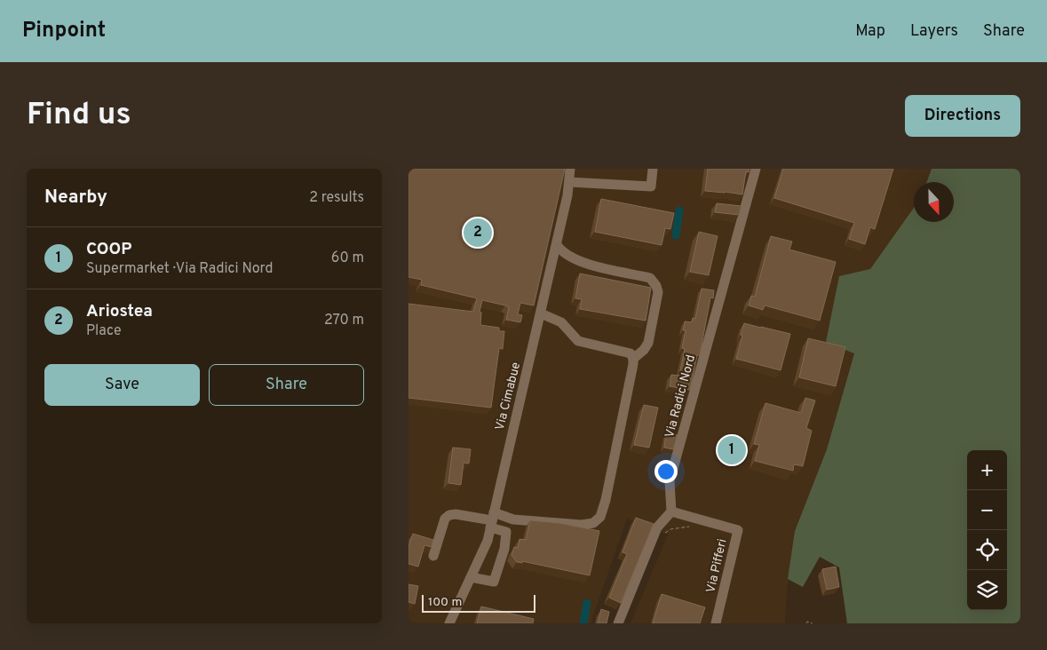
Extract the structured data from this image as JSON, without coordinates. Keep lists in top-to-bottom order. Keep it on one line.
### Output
{"streets":{"street":["Via Cimabue","Via Radici Nord","Via Pifferi"]},"crossings":[["Via Radici Nord","Via Pifferi"]],"scale_bar":"100 m","north":"bottom","page":{"header":"Pinpoint","nav":["Map","Layers","Share"],"buttons":["Directions",["Save","Share"]],"title":"Find us","heading":["Nearby","2 results"],"pins":["2","1"],"list":[{"mark":"1","name":"COOP","note":"Supermarket · Via Radici Nord","value":"60 m"},{"mark":"2","name":"Ariostea","note":"Place","value":"270 m"}],"map_buttons":["+","−"],"scale":"100 m"}}
